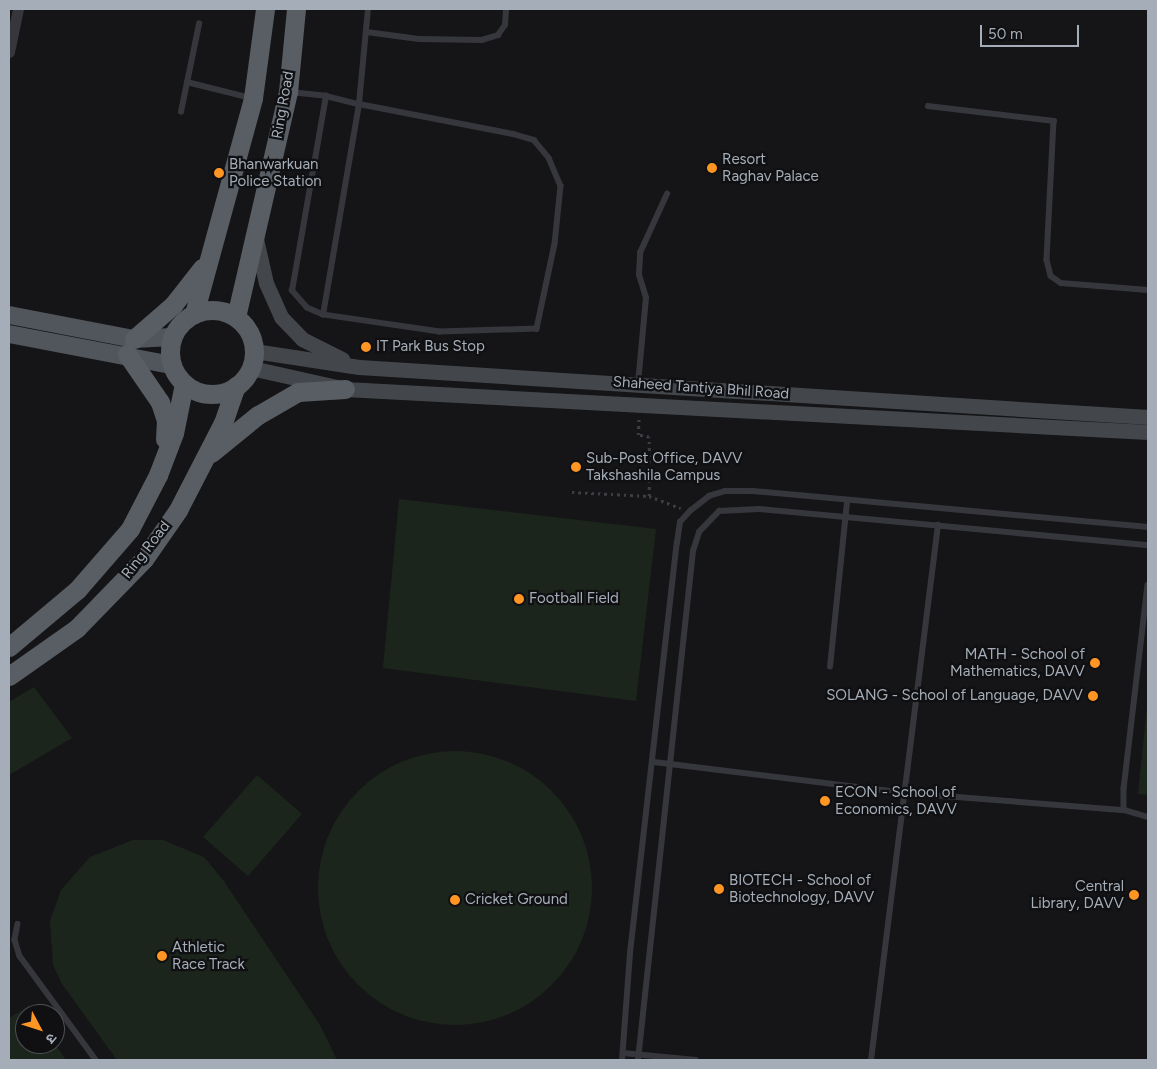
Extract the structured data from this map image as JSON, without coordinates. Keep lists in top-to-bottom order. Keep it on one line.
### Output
{"streets":{"highway":["Ring Road"],"main road":["Shaheed Tantiya Bhil Road"]},"crossings":[["Ring Road","Shaheed Tantiya Bhil Road"]],"places":["Resort Raghav Palace","Bhanwarkuan Police Station","IT Park Bus Stop","Sub-Post Office, DAVV Takshashila Campus","Football Field","MATH - School of Mathematics, DAVV","SOLANG - School of Language, DAVV","ECON - School of Economics, DAVV","BIOTECH - School of Biotechnology, DAVV","Central Library, DAVV","Cricket Ground","Athletic Race Track"],"scale_bar":"50 m","north":"bottom right"}
